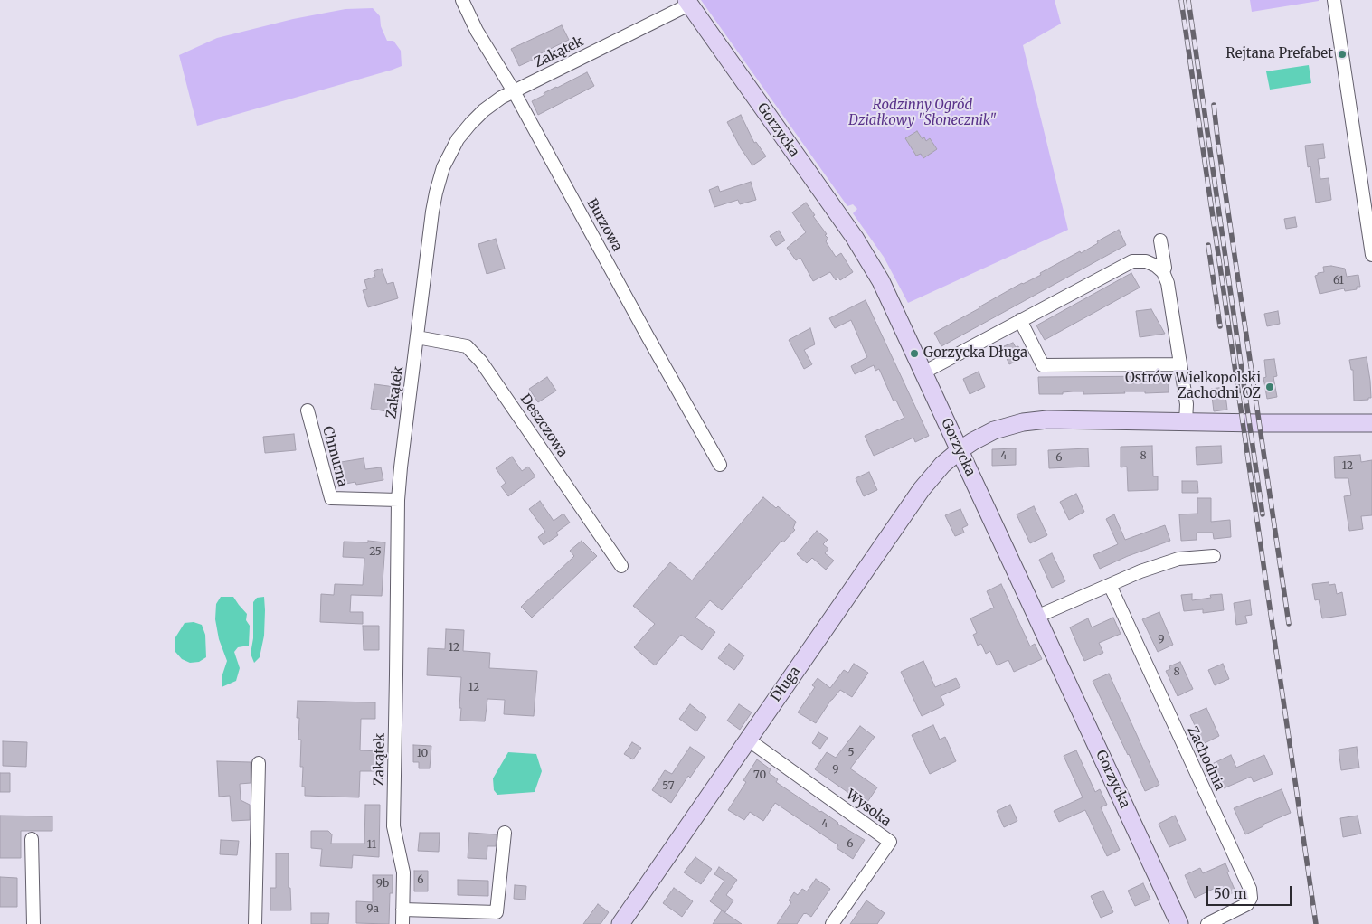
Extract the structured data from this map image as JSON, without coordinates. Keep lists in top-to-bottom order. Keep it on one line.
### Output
{"streets":{"street":["Zakątek","Gorzycka","Burzowa","Deszczowa","Chmurna","Długa","Zachodnia","Wysoka"]},"crossings":[["Zakątek","Gorzycka"],["Zakątek","Burzowa"],["Zakątek","Deszczowa"],["Zakątek","Chmurna"],["Gorzycka","Długa"],["Długa","Wysoka"]],"parks":["Rodzinny Ogród Działkowy \"Słonecznik\""],"places":["Rejtana Prefabet","Gorzycka Długa","Ostrów Wielkopolski Zachodni OZ"],"house_numbers":["61","4","8","6","12","25","9","12","8","12","5","10","9","70","57","4","6","11","6","9b","9a"],"scale_bar":"50 m"}
